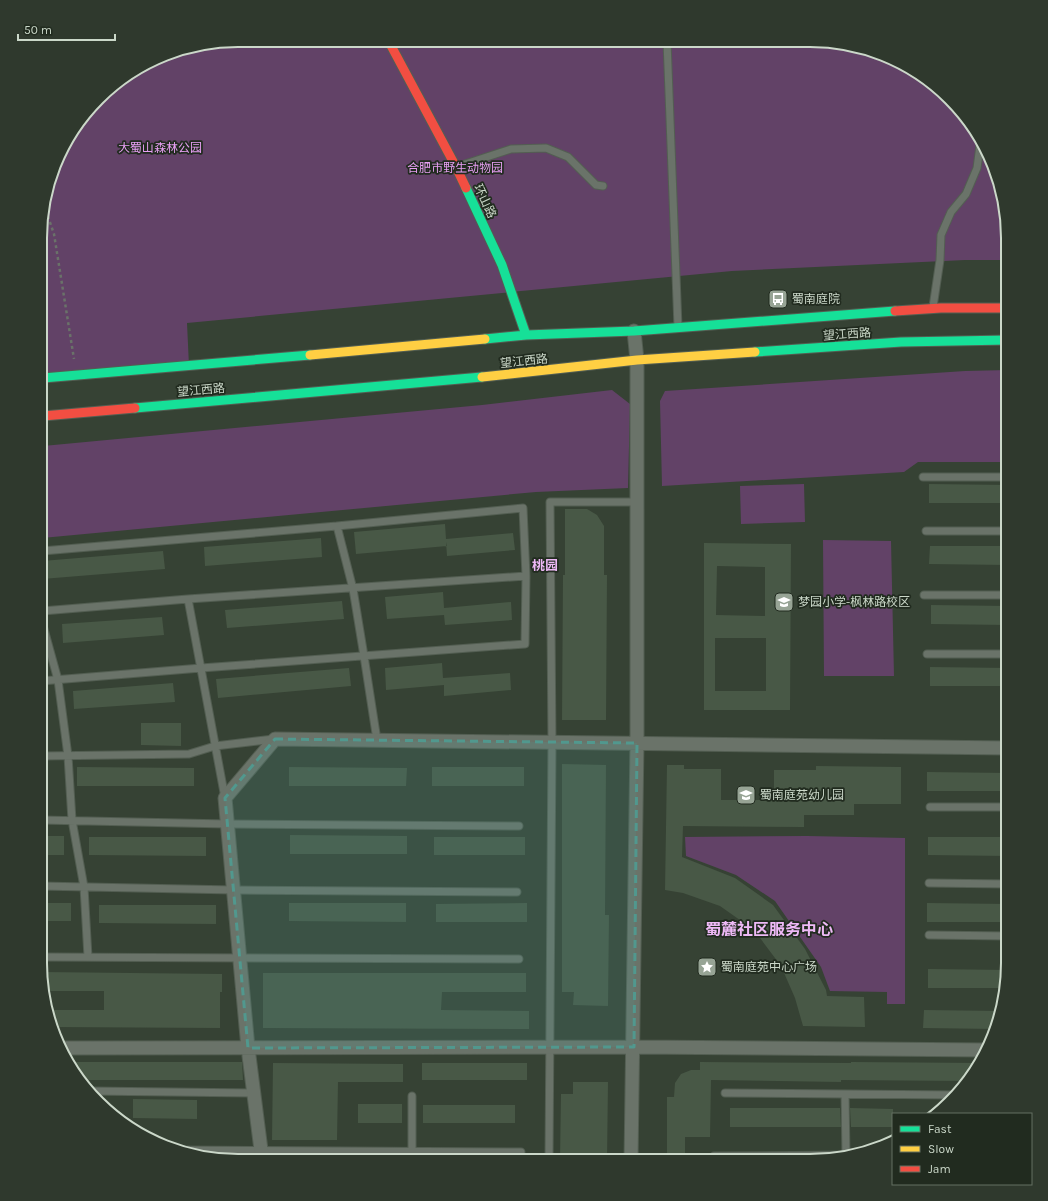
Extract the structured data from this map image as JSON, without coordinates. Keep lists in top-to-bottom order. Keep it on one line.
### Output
{"streets":{"main road":["环山路","望江西路"]},"crossings":[["环山路","望江西路"]],"districts":["桃园","蜀麓社区服务中心"],"parks":["大蜀山森林公园","合肥市野生动物园"],"places":{"bus stop":["蜀南庭院"],"school or university":["梦园小学-枫林路校区","蜀南庭苑幼儿园"],"place":["蜀南庭苑中心广场"]},"legend":["Fast","Slow","Jam"],"scale_bar":"50 m"}
